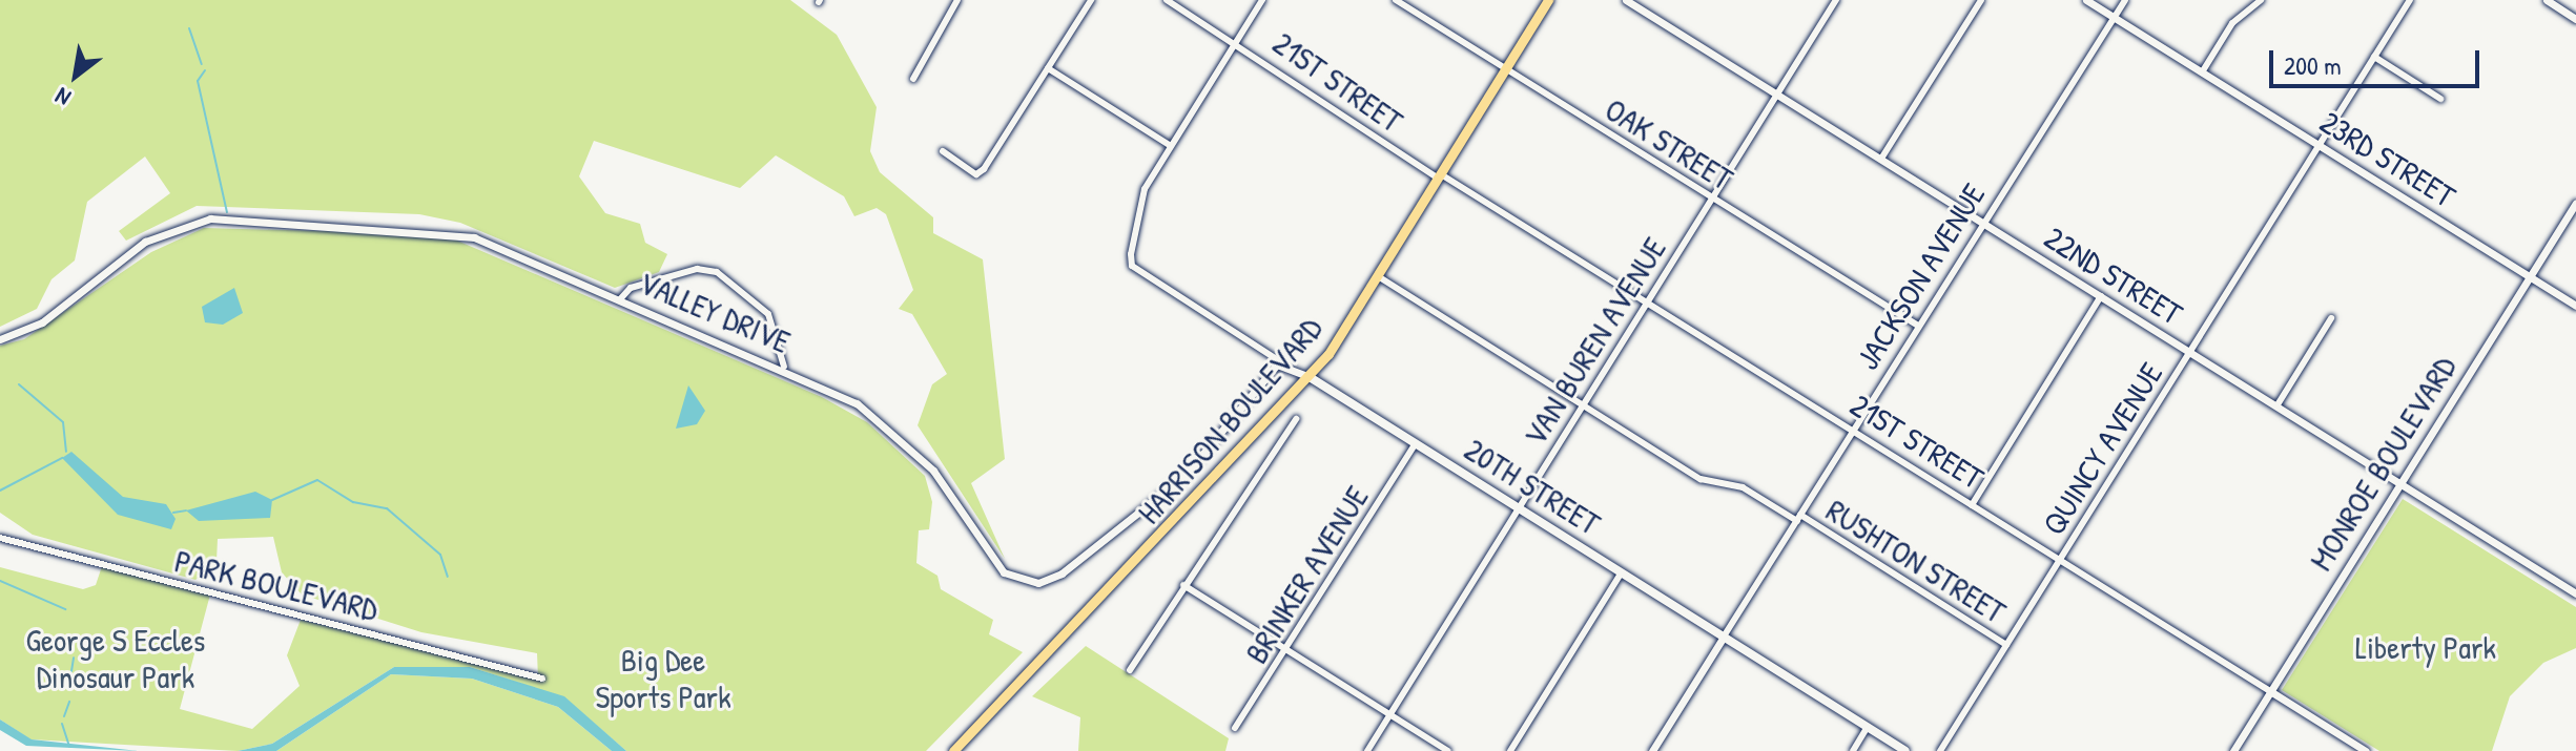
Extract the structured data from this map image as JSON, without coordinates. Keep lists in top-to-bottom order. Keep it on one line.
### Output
{"streets":{"main road":["HARRISON BOULEVARD","20TH STREET"],"street":["21ST STREET","OAK STREET","23RD STREET","22ND STREET","JACKSON AVENUE","VALLEY DRIVE","VAN BUREN AVENUE","QUINCY AVENUE","MONROE BOULEVARD","RUSHTON STREET","BRINKER AVENUE","PARK BOULEVARD"]},"crossings":[["21ST STREET","JACKSON AVENUE"],["21ST STREET","VAN BUREN AVENUE"],["21ST STREET","HARRISON BOULEVARD"],["21ST STREET","QUINCY AVENUE"],["21ST STREET","MONROE BOULEVARD"],["OAK STREET","JACKSON AVENUE"],["OAK STREET","VAN BUREN AVENUE"],["OAK STREET","HARRISON BOULEVARD"],["23RD STREET","JACKSON AVENUE"],["23RD STREET","QUINCY AVENUE"],["23RD STREET","MONROE BOULEVARD"],["22ND STREET","JACKSON AVENUE"],["22ND STREET","VAN BUREN AVENUE"],["22ND STREET","QUINCY AVENUE"],["22ND STREET","MONROE BOULEVARD"],["JACKSON AVENUE","20TH STREET"],["JACKSON AVENUE","RUSHTON STREET"],["VALLEY DRIVE","20TH STREET"],["VAN BUREN AVENUE","20TH STREET"],["VAN BUREN AVENUE","RUSHTON STREET"],["HARRISON BOULEVARD","20TH STREET"],["HARRISON BOULEVARD","RUSHTON STREET"],["QUINCY AVENUE","RUSHTON STREET"],["20TH STREET","BRINKER AVENUE"]],"parks":["George S Eccles Dinosaur Park","Liberty Park","Big Dee Sports Park"],"scale_bar":"200 m","north":"bottom left"}
